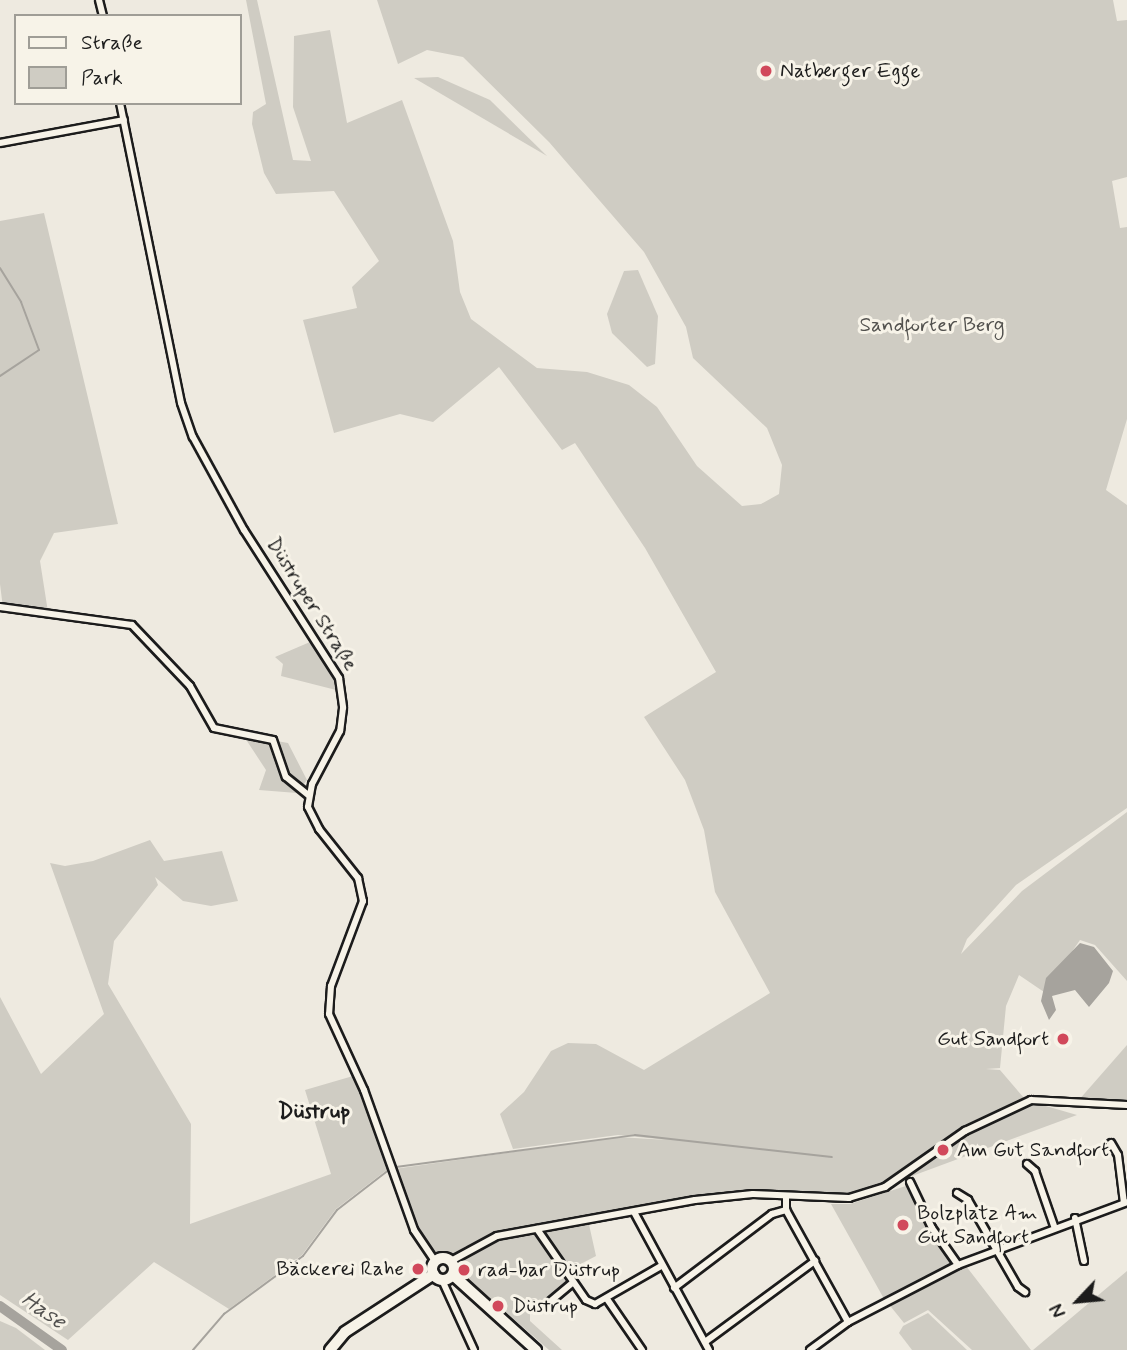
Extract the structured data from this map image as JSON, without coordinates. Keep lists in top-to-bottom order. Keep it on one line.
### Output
{"streets":{"street":["Düstruper Straße"]},"districts":["Düstrup"],"water":["Hase"],"parks":["Sandforter Berg"],"places":["Natberger Egge","Gut Sandfort","Am Gut Sandfort","Bolzplatz Am Gut Sandfort","Bäckerei Rahe","rad-bar Düstrup","Düstrup"],"legend":["Straße","Park"],"north":"bottom left"}
